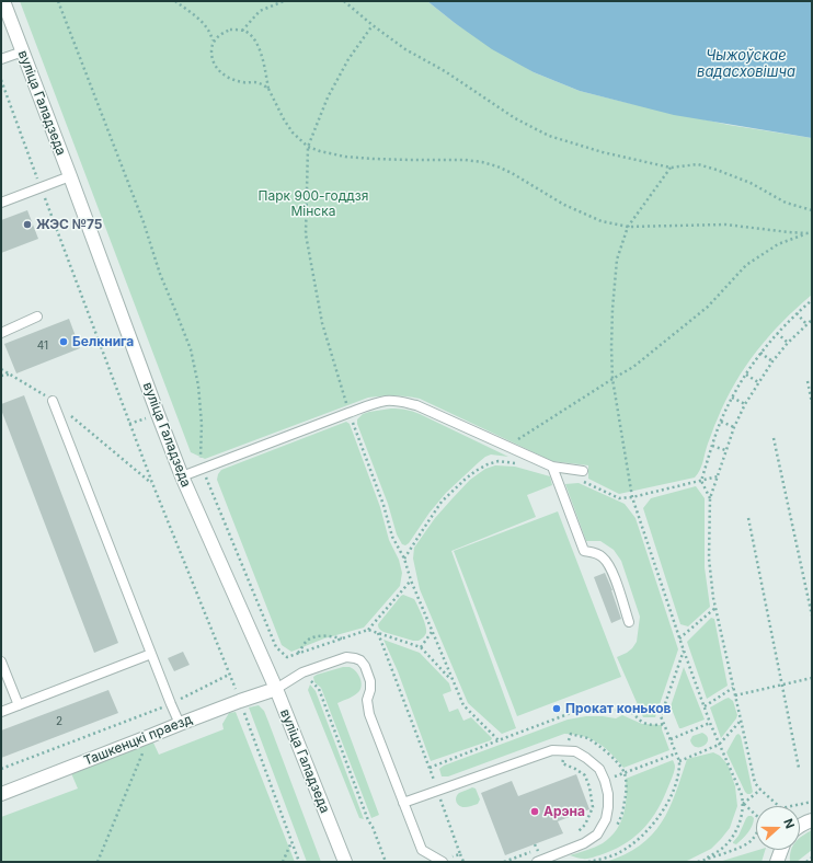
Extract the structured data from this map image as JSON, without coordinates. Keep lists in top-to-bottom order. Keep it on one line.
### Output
{"streets":{"street":["вуліца Галадзеда","Ташкенцкі праезд"]},"crossings":[["вуліца Галадзеда","Ташкенцкі праезд"]],"water":["Чыжоўскае вадасховішча"],"parks":["Парк 900-годдзя Мінска"],"places":["ЖЭС №75","Белкнига","Прокат коньков","Арэна"],"house_numbers":["41","2"],"north":"right"}
